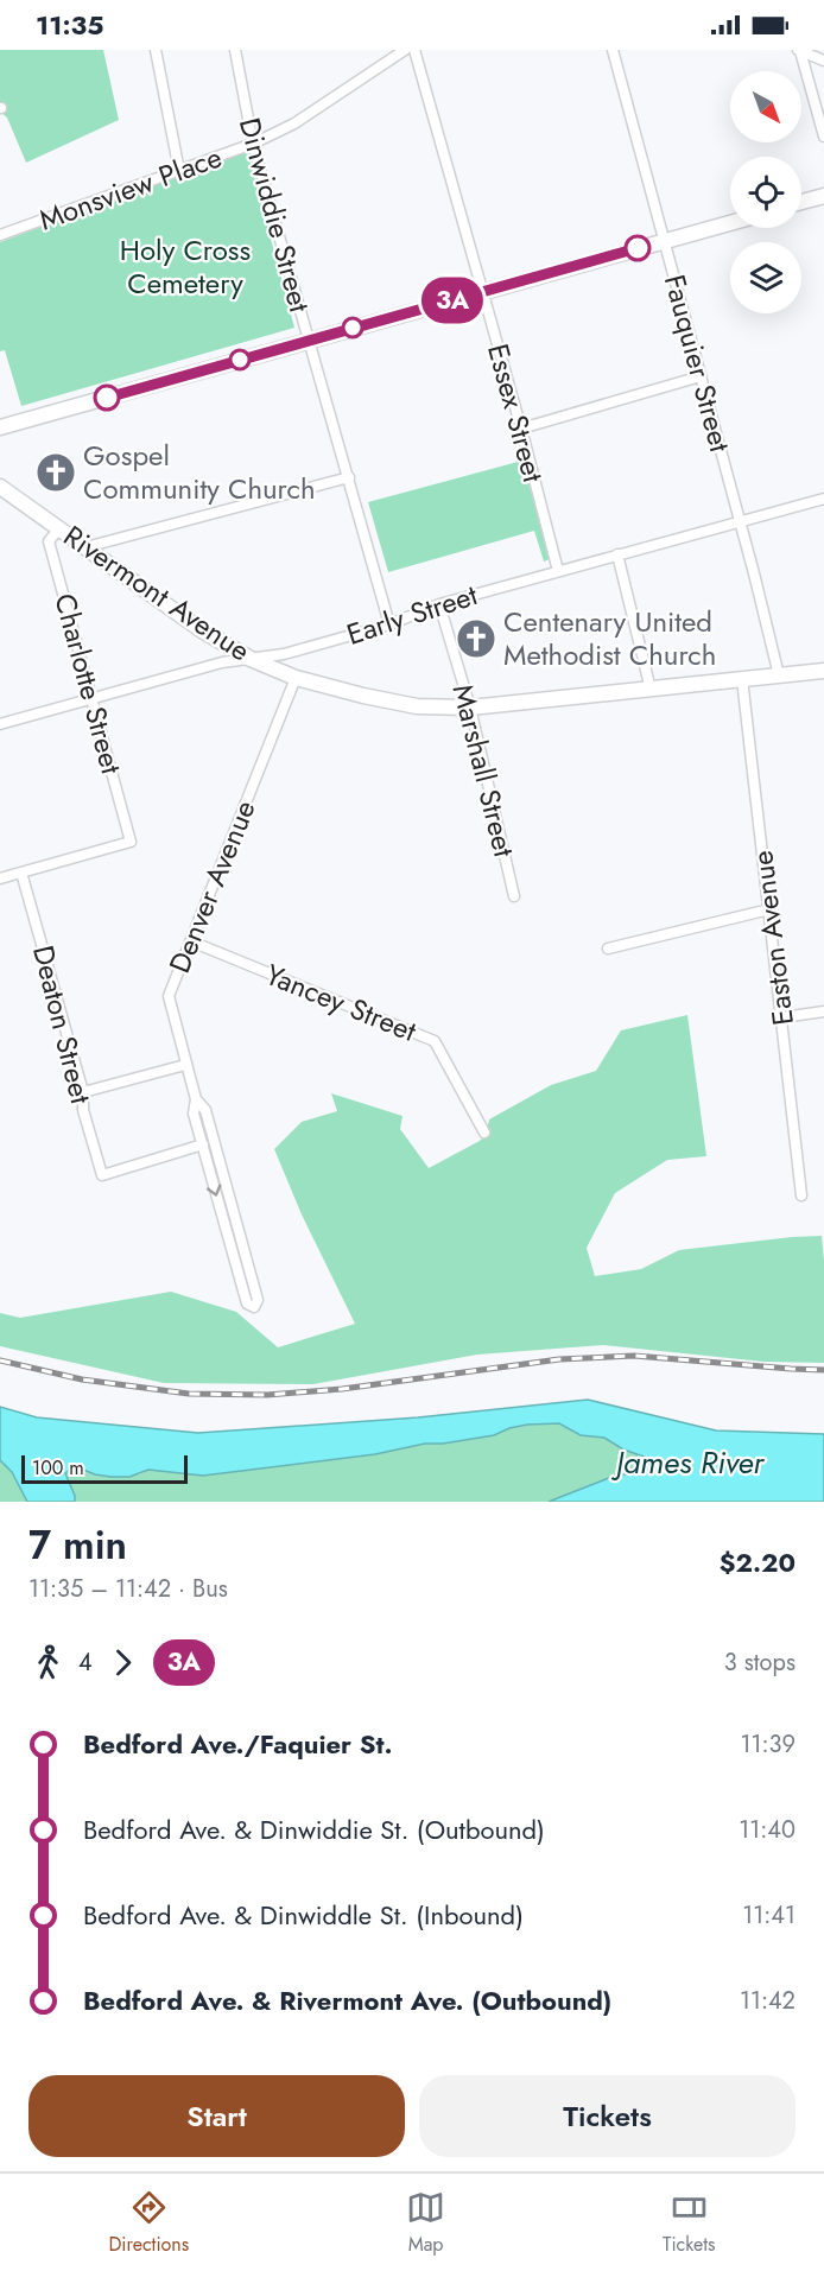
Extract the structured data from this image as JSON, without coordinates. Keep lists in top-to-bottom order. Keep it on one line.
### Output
{"streets":{"main road":["Rivermont Avenue"],"street":["Monsview Place","Dinwiddie Street","Fauquier Street","Essex Street","Early Street","Charlotte Street","Marshall Street","Denver Avenue","Easton Avenue","Yancey Street","Deaton Street"]},"crossings":[["Monsview Place","Dinwiddie Street"],["Dinwiddie Street","Early Street"],["Fauquier Street","Rivermont Avenue"],["Fauquier Street","Early Street"],["Essex Street","Early Street"],["Rivermont Avenue","Early Street"],["Rivermont Avenue","Charlotte Street"],["Rivermont Avenue","Marshall Street"],["Rivermont Avenue","Denver Avenue"],["Rivermont Avenue","Easton Avenue"],["Early Street","Charlotte Street"],["Early Street","Marshall Street"],["Charlotte Street","Deaton Street"],["Denver Avenue","Yancey Street"],["Denver Avenue","Deaton Street"]],"water":["James River"],"parks":["Holy Cross Cemetery"],"places":{"church":["Gospel Community Church","Centenary United Methodist Church"]},"lines":["bus line 3A"],"scale_bar":"100 m","north":"bottom right","page":{"status":"11:35","on_map":"3A","scale":"100 m","heading":["7 min","11:35 – 11:42 · Bus","$2.20"],"legs":["4","3A","3 stops"],"list":[{"name":"Bedford Ave./Faquier St.","value":"11:39"},{"name":"Bedford Ave. & Dinwiddie St. (Outbound)","value":"11:40"},{"name":"Bedford Ave. & Dinwiddle St. (Inbound)","value":"11:41"},{"name":"Bedford Ave. & Rivermont Ave. (Outbound)","value":"11:42"}],"buttons":["Start","Tickets"],"tabs":["Directions","Map","Tickets"]}}
